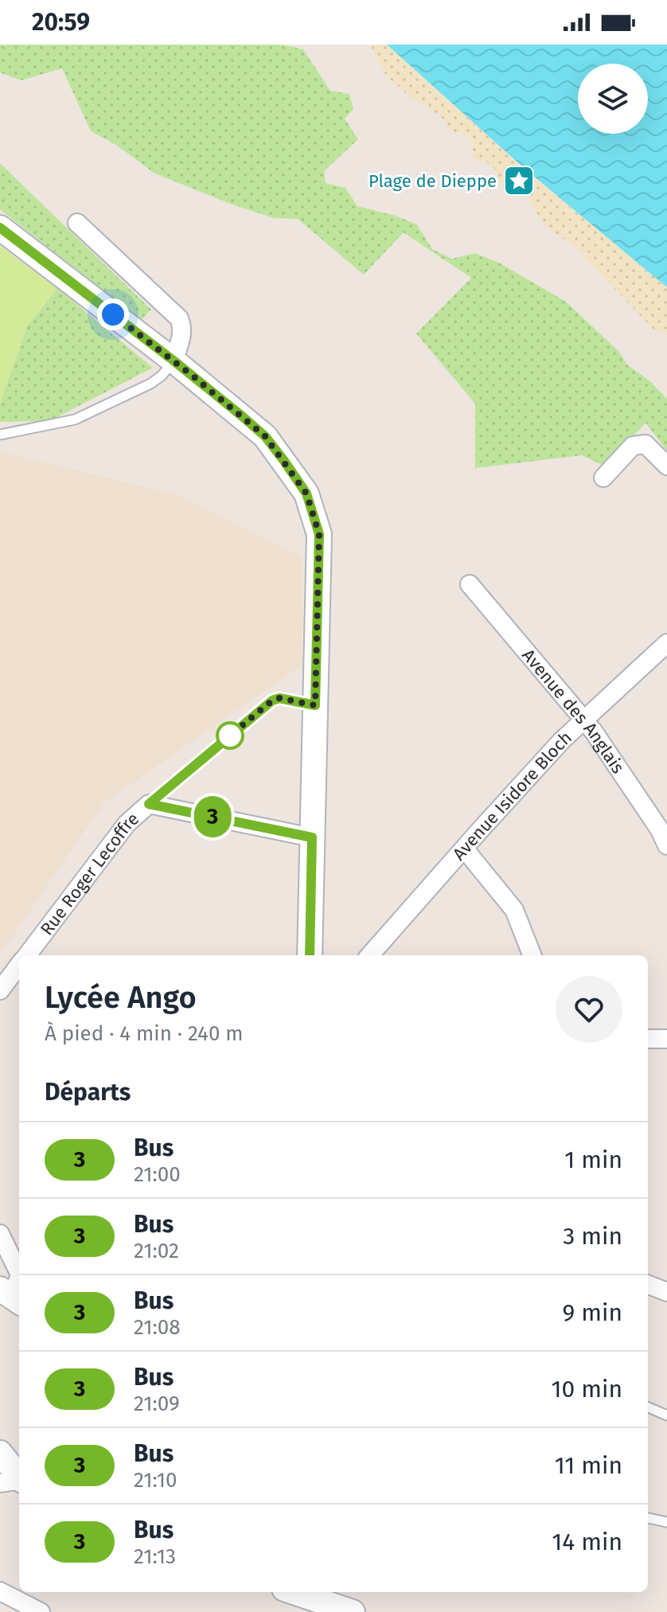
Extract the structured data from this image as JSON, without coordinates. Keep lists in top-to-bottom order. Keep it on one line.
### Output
{"streets":{"street":["Avenue des Anglais","Avenue Isidore Bloch","Rue Roger Lecoffre"]},"crossings":[["Avenue des Anglais","Avenue Isidore Bloch"]],"places":{"place":["Plage de Dieppe"]},"lines":["bus line 3"],"page":{"status":"20:59","on_map":"3","heading":[["Lycée Ango","À pied · 4 min · 240 m"],"Départs"],"list":[{"mark":"3","name":"Bus","note":"21:00","value":"1 min"},{"mark":"3","name":"Bus","note":"21:02","value":"3 min"},{"mark":"3","name":"Bus","note":"21:08","value":"9 min"},{"mark":"3","name":"Bus","note":"21:09","value":"10 min"},{"mark":"3","name":"Bus","note":"21:10","value":"11 min"},{"mark":"3","name":"Bus","note":"21:13","value":"14 min"}]}}
